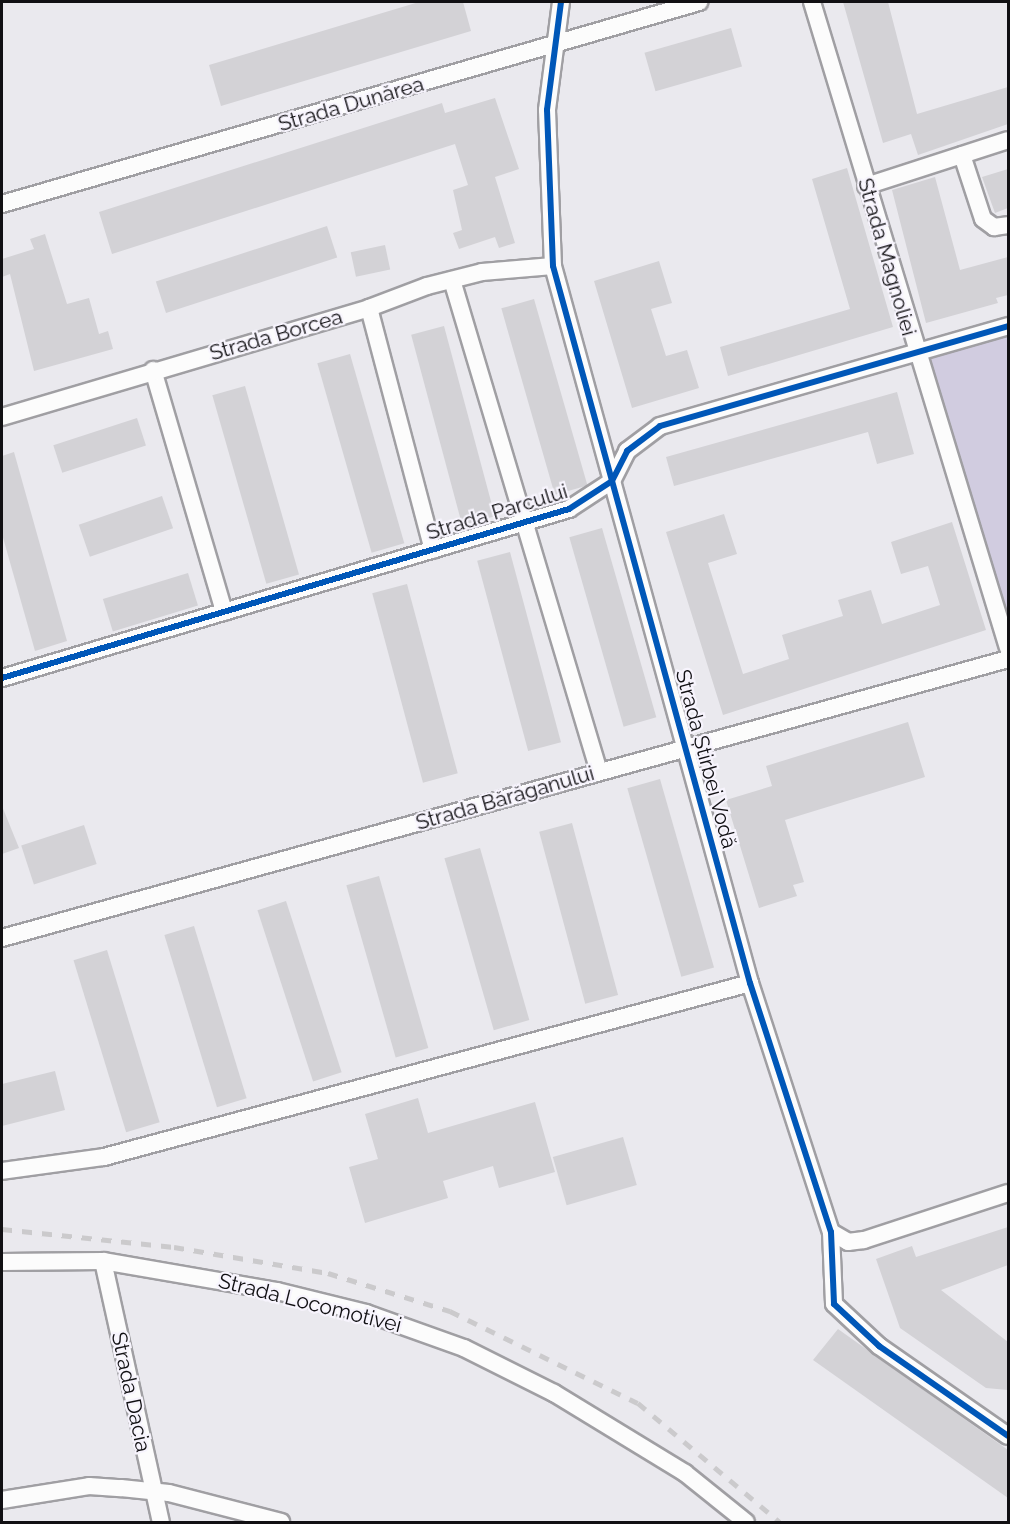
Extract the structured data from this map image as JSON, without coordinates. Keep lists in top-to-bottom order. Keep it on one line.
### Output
{"streets":{"street":["Strada Dunărea","Strada Magnoliei","Strada Borcea","Strada Parcului","Strada Știrbei Vodă","Strada Bărăganului","Strada Locomotivei","Strada Dacia"]},"crossings":[["Strada Dunărea","Strada Știrbei Vodă"],["Strada Borcea","Strada Știrbei Vodă"],["Strada Parcului","Strada Știrbei Vodă"],["Strada Știrbei Vodă","Strada Bărăganului"],["Strada Locomotivei","Strada Dacia"]]}
